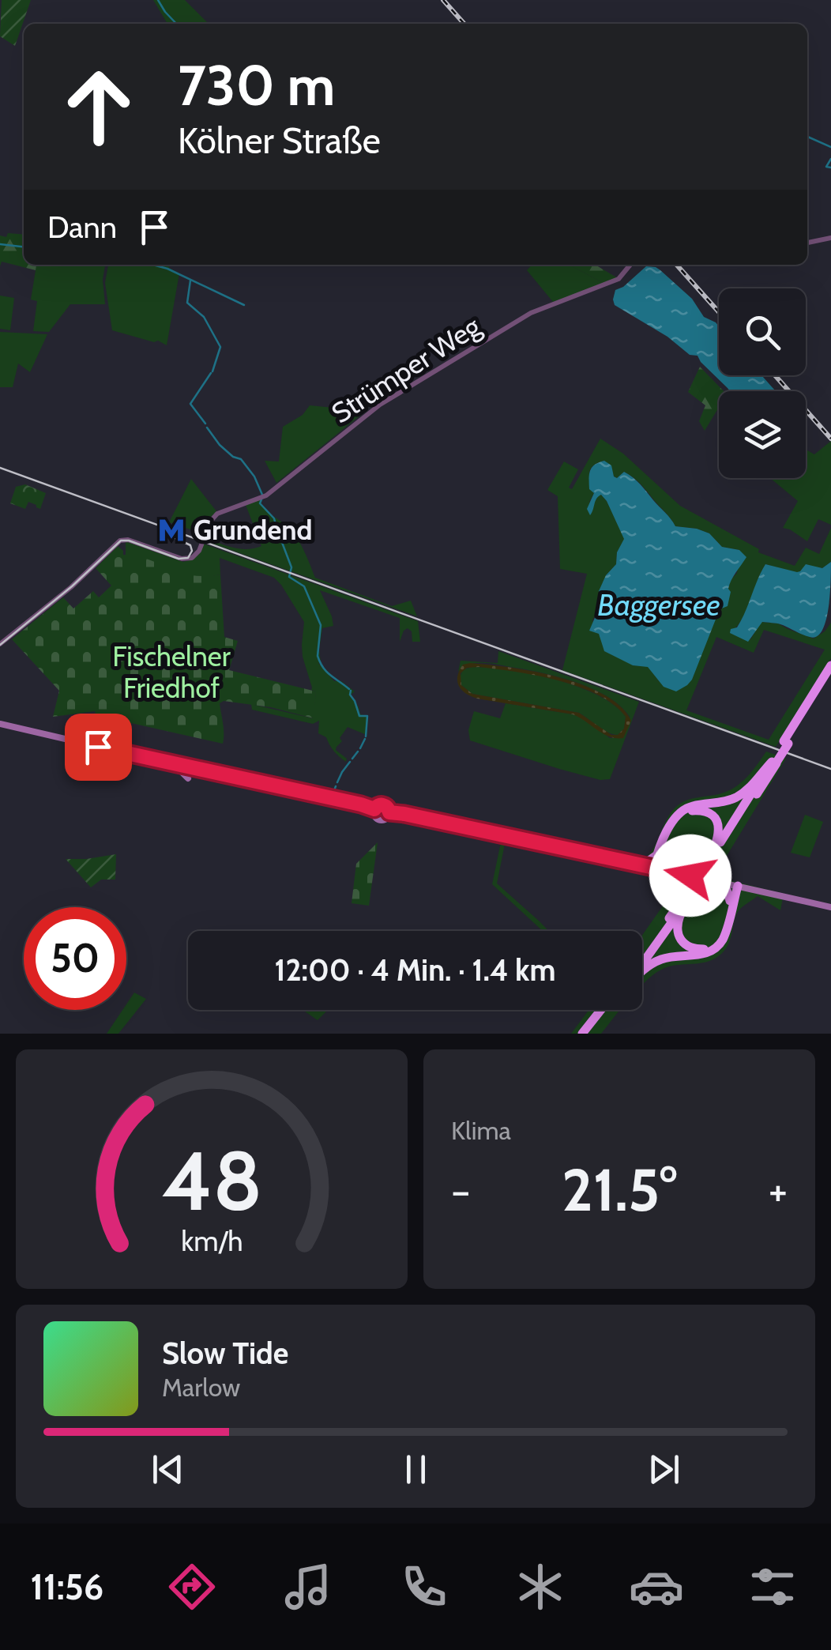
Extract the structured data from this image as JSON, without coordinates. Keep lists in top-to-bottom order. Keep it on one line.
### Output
{"streets":{"street":["Strümper Weg"]},"water":["Baggersee"],"parks":["Fischelner Friedhof"],"places":{"metro station":["Grundend"]},"page":{"turn":["730 m","Kölner Straße"],"then":"Dann","limit":"50","trip":"12:00 · 4 Min. · 1.4 km","tile":"Klima","heat":["−","21.5°","+"],"song":["Slow Tide","Marlow"],"tabs":"11:56","gauge":["48","km/h"]}}
